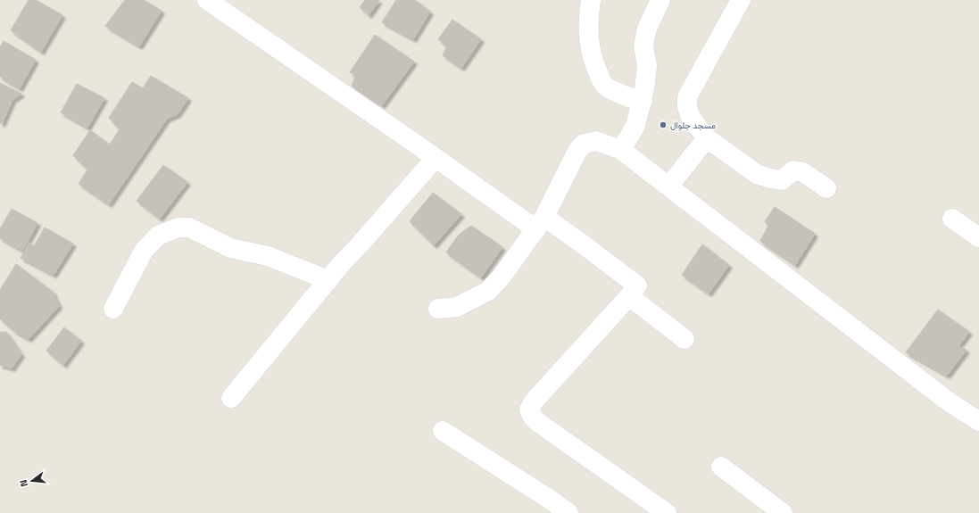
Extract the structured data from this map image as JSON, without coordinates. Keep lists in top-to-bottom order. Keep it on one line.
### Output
{"places":["مسجد جلوال"],"north":"left"}
